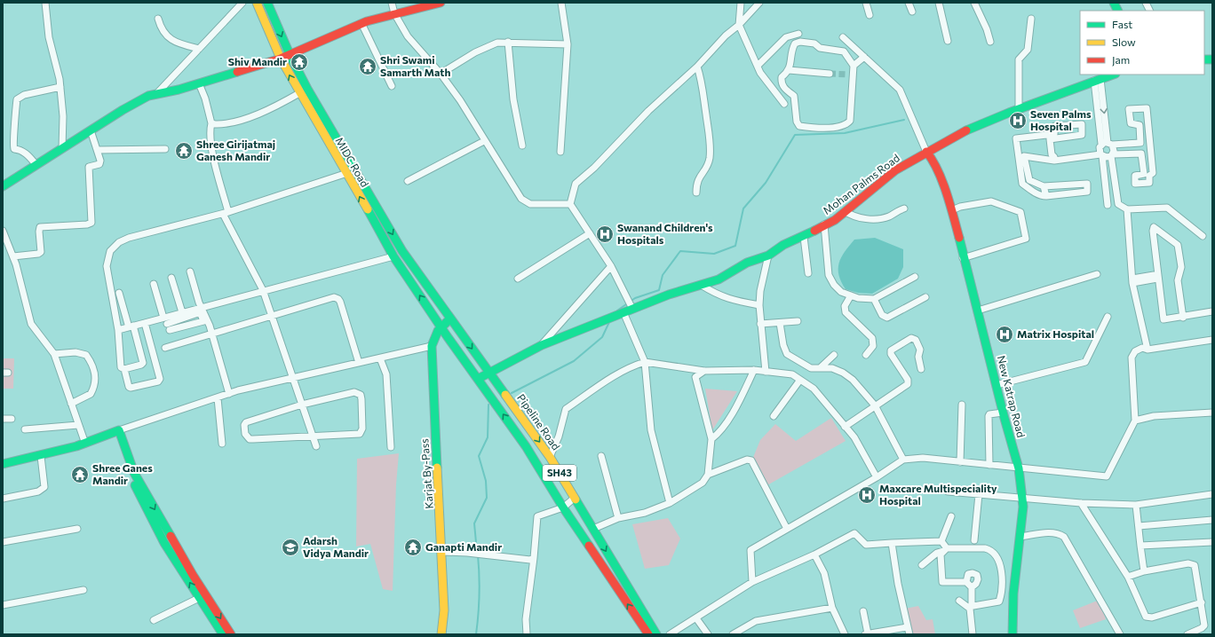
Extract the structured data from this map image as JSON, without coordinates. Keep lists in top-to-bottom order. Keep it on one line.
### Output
{"streets":{"street":["MIDC Road","Mohan Palms Road","New Katrap Road","Pipeline Road","SH43","Karjat By-Pass"]},"crossings":[["MIDC Road","Pipeline Road"],["MIDC Road","SH43"],["MIDC Road","Karjat By-Pass"],["Mohan Palms Road","New Katrap Road"],["SH43","Karjat By-Pass"]],"places":{"temple":["Shiv Mandir","Shri Swami Samarth Math","Shree Girijatmaj Ganesh Mandir","Shree Ganes Mandir","Ganapti Mandir"],"hospital":["Seven Palms Hospital","Swanand Children's Hospitals","Matrix Hospital","Maxcare Multispeciality Hospital"],"school or university":["Adarsh Vidya Mandir"]},"legend":["Fast","Slow","Jam"]}
